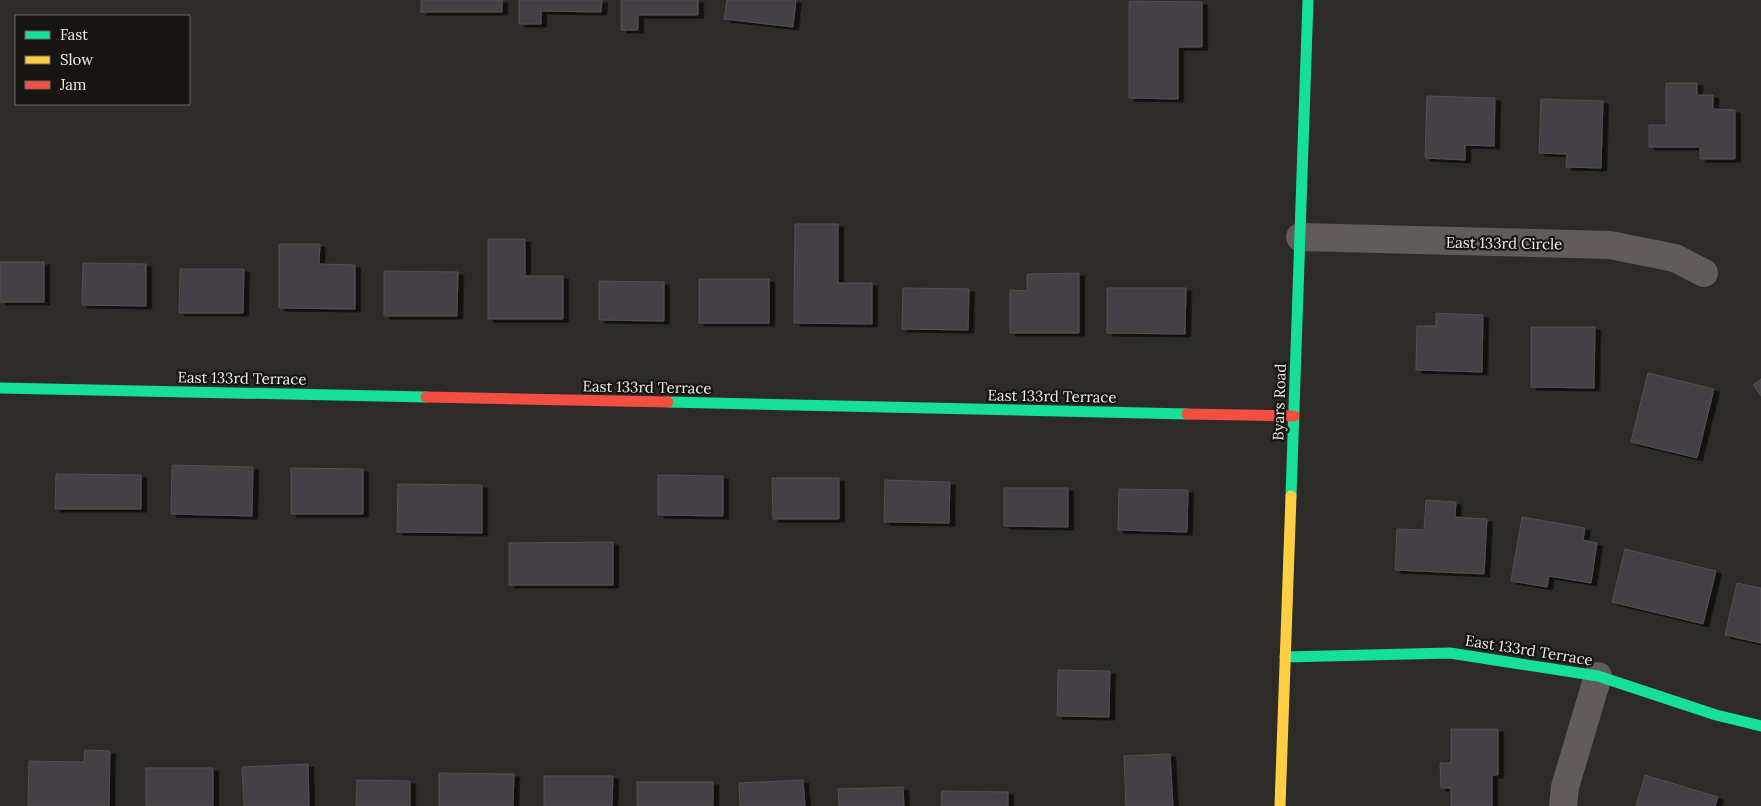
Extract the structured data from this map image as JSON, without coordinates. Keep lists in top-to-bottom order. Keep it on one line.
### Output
{"streets":{"street":["East 133rd Circle","East 133rd Terrace","Byars Road"]},"crossings":[["East 133rd Circle","Byars Road"],["East 133rd Terrace","Byars Road"]],"legend":["Fast","Slow","Jam"]}
